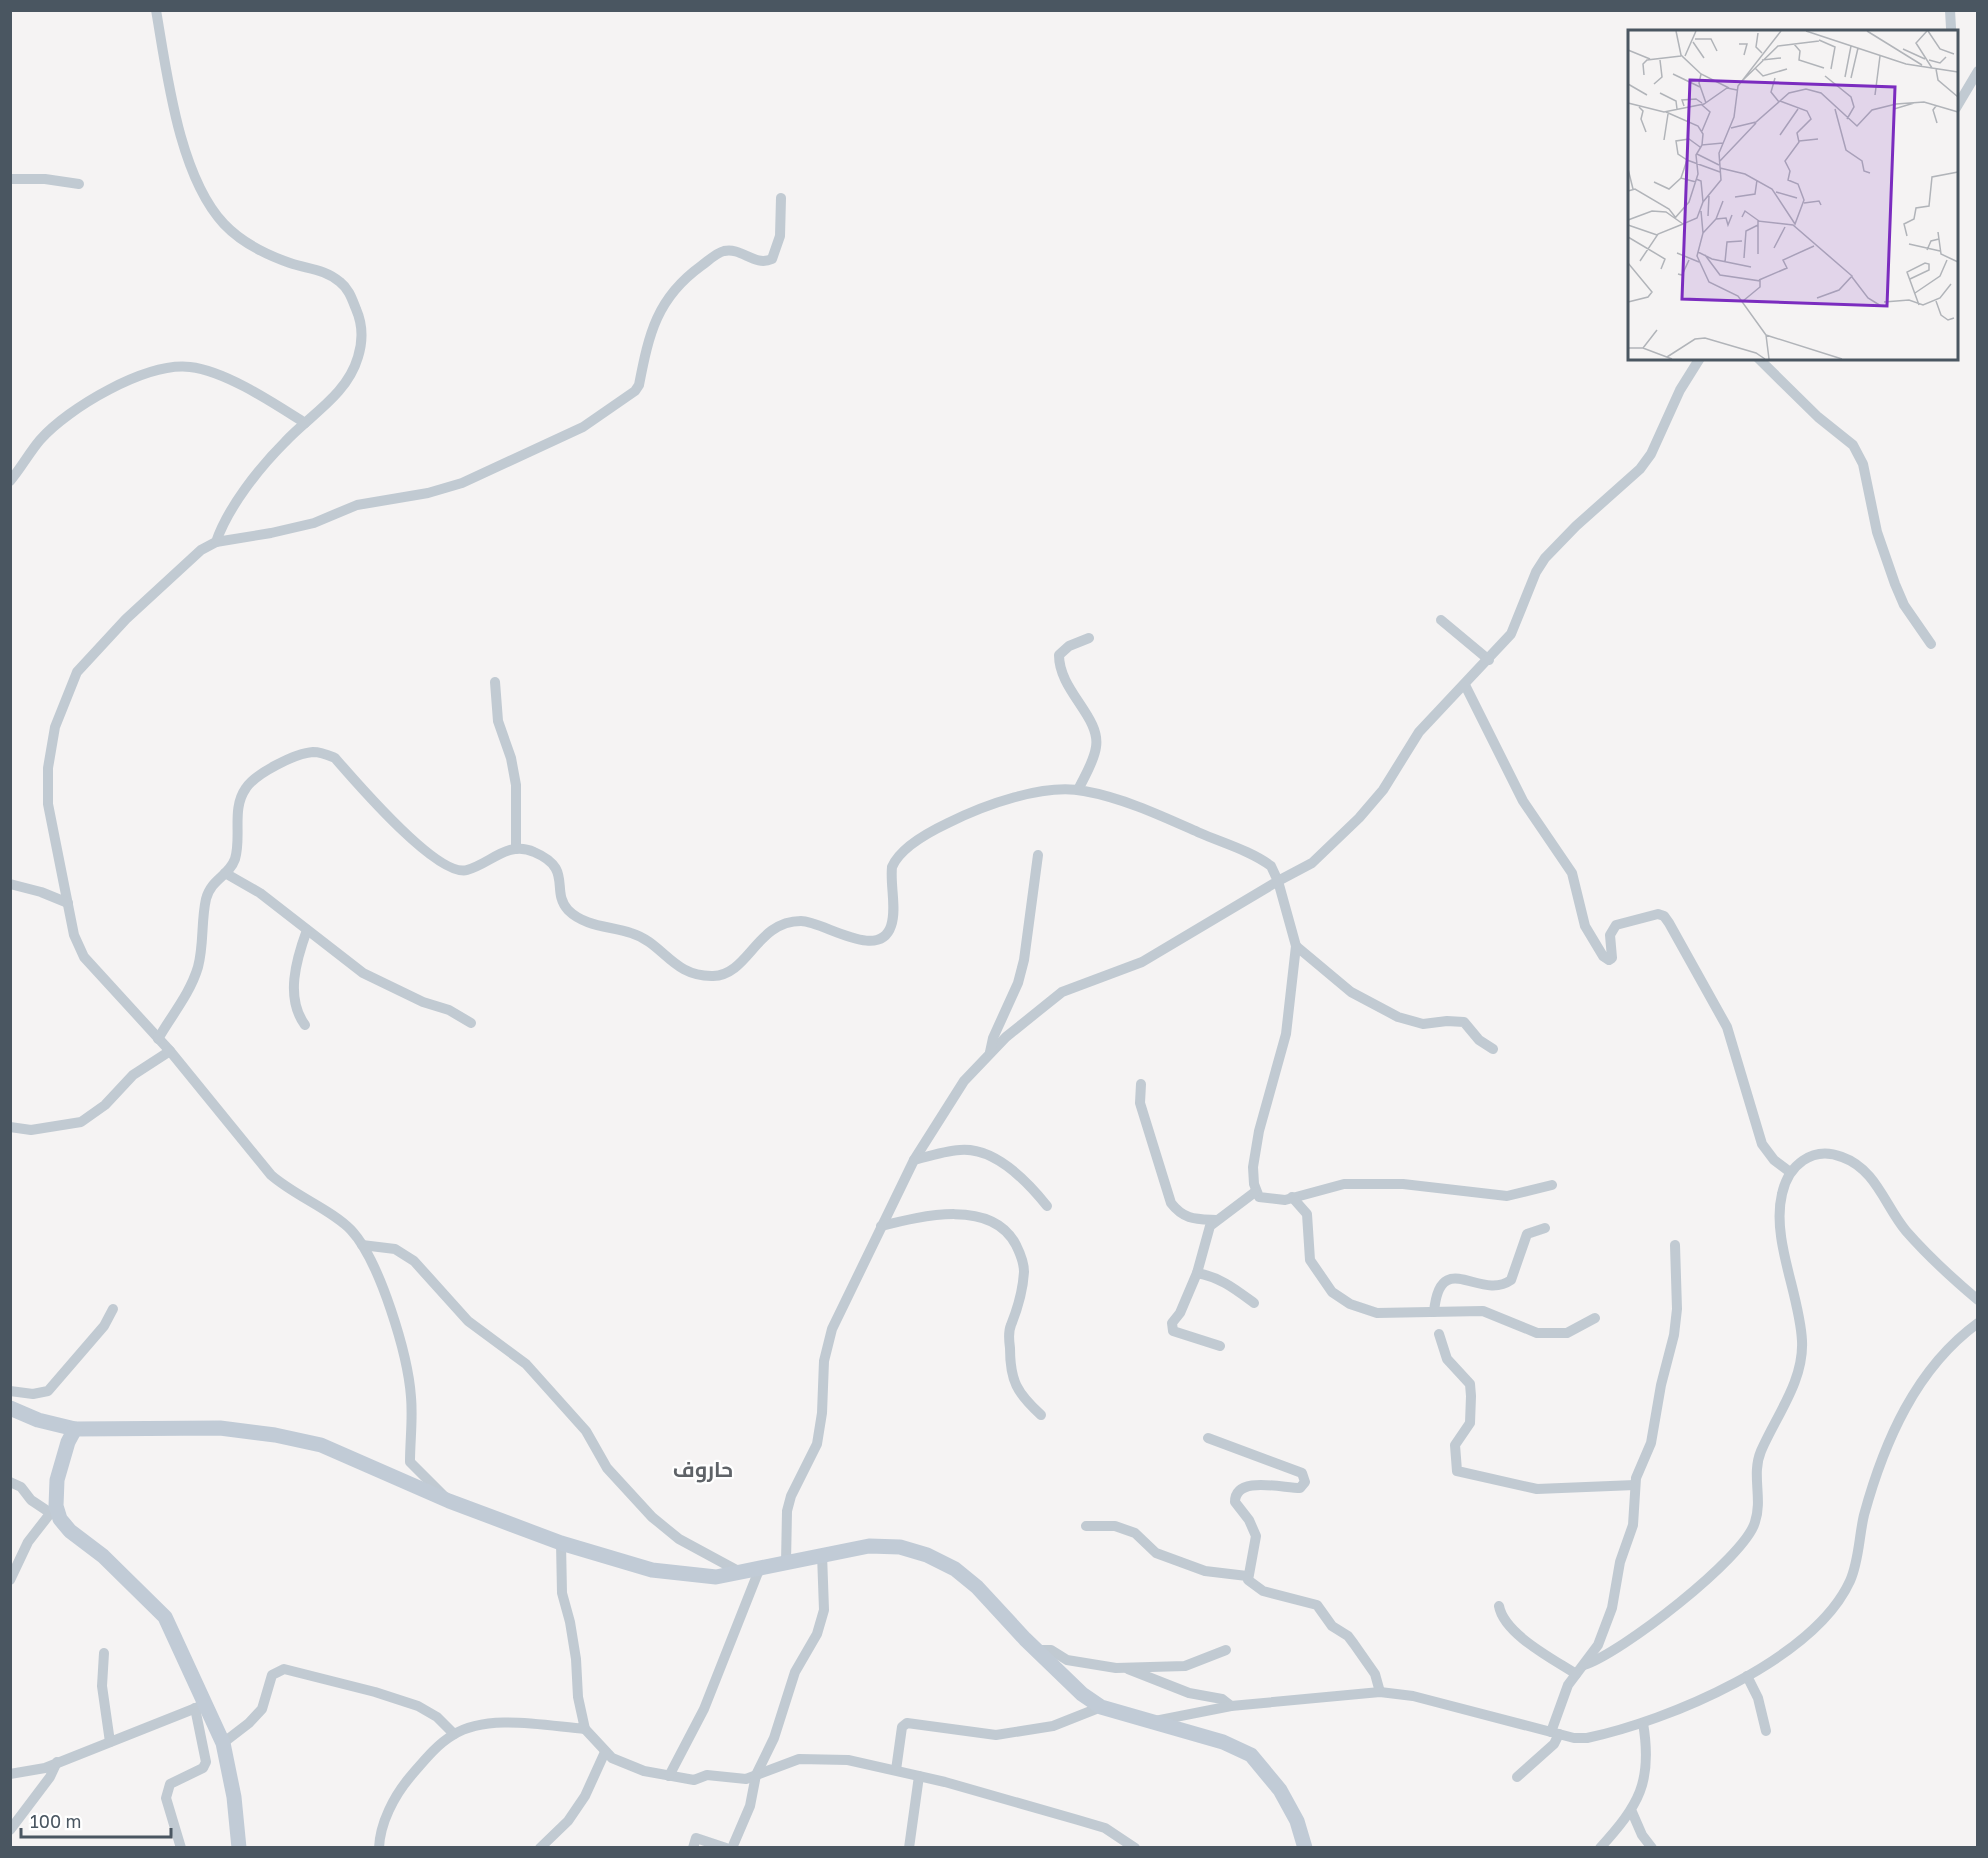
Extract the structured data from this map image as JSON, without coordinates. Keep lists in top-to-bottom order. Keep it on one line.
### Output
{"districts":["حاروف"],"scale_bar":"100 m"}
